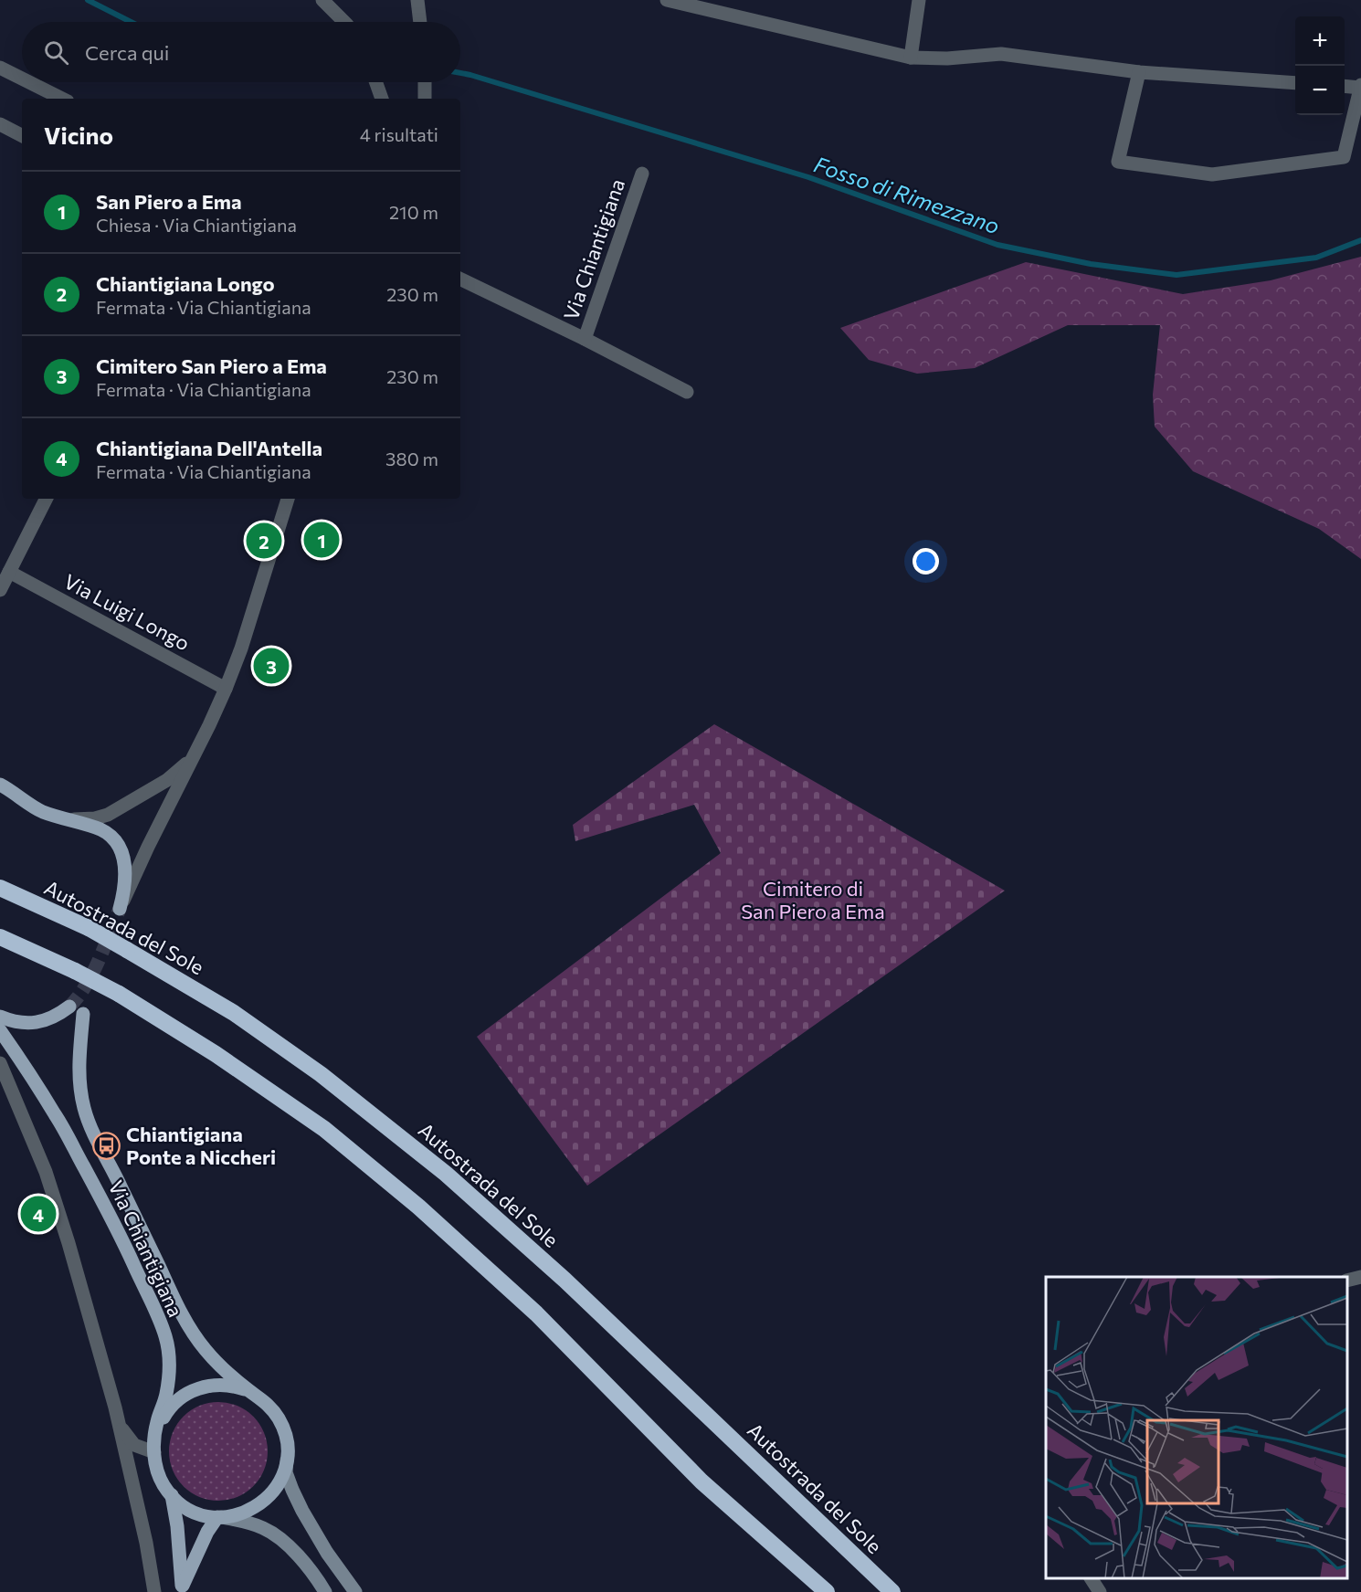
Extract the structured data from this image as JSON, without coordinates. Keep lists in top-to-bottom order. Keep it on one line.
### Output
{"streets":{"highway":["Autostrada del Sole"],"main road":["Via Chiantigiana"],"street":["Via Luigi Longo"]},"water":["Fosso di Rimezzano"],"parks":["Cimitero di San Piero a Ema"],"places":{"bus stop":["Chiantigiana Ponte a Niccheri"]},"page":{"map_buttons":["+","−"],"search":"Cerca qui","heading":["Vicino","4 risultati"],"list":[{"mark":"1","name":"San Piero a Ema","note":"Chiesa · Via Chiantigiana","value":"210 m"},{"mark":"2","name":"Chiantigiana Longo","note":"Fermata · Via Chiantigiana","value":"230 m"},{"mark":"3","name":"Cimitero San Piero a Ema","note":"Fermata · Via Chiantigiana","value":"230 m"},{"mark":"4","name":"Chiantigiana Dell'Antella","note":"Fermata · Via Chiantigiana","value":"380 m"}],"pins":["1","2","3","4"]}}
